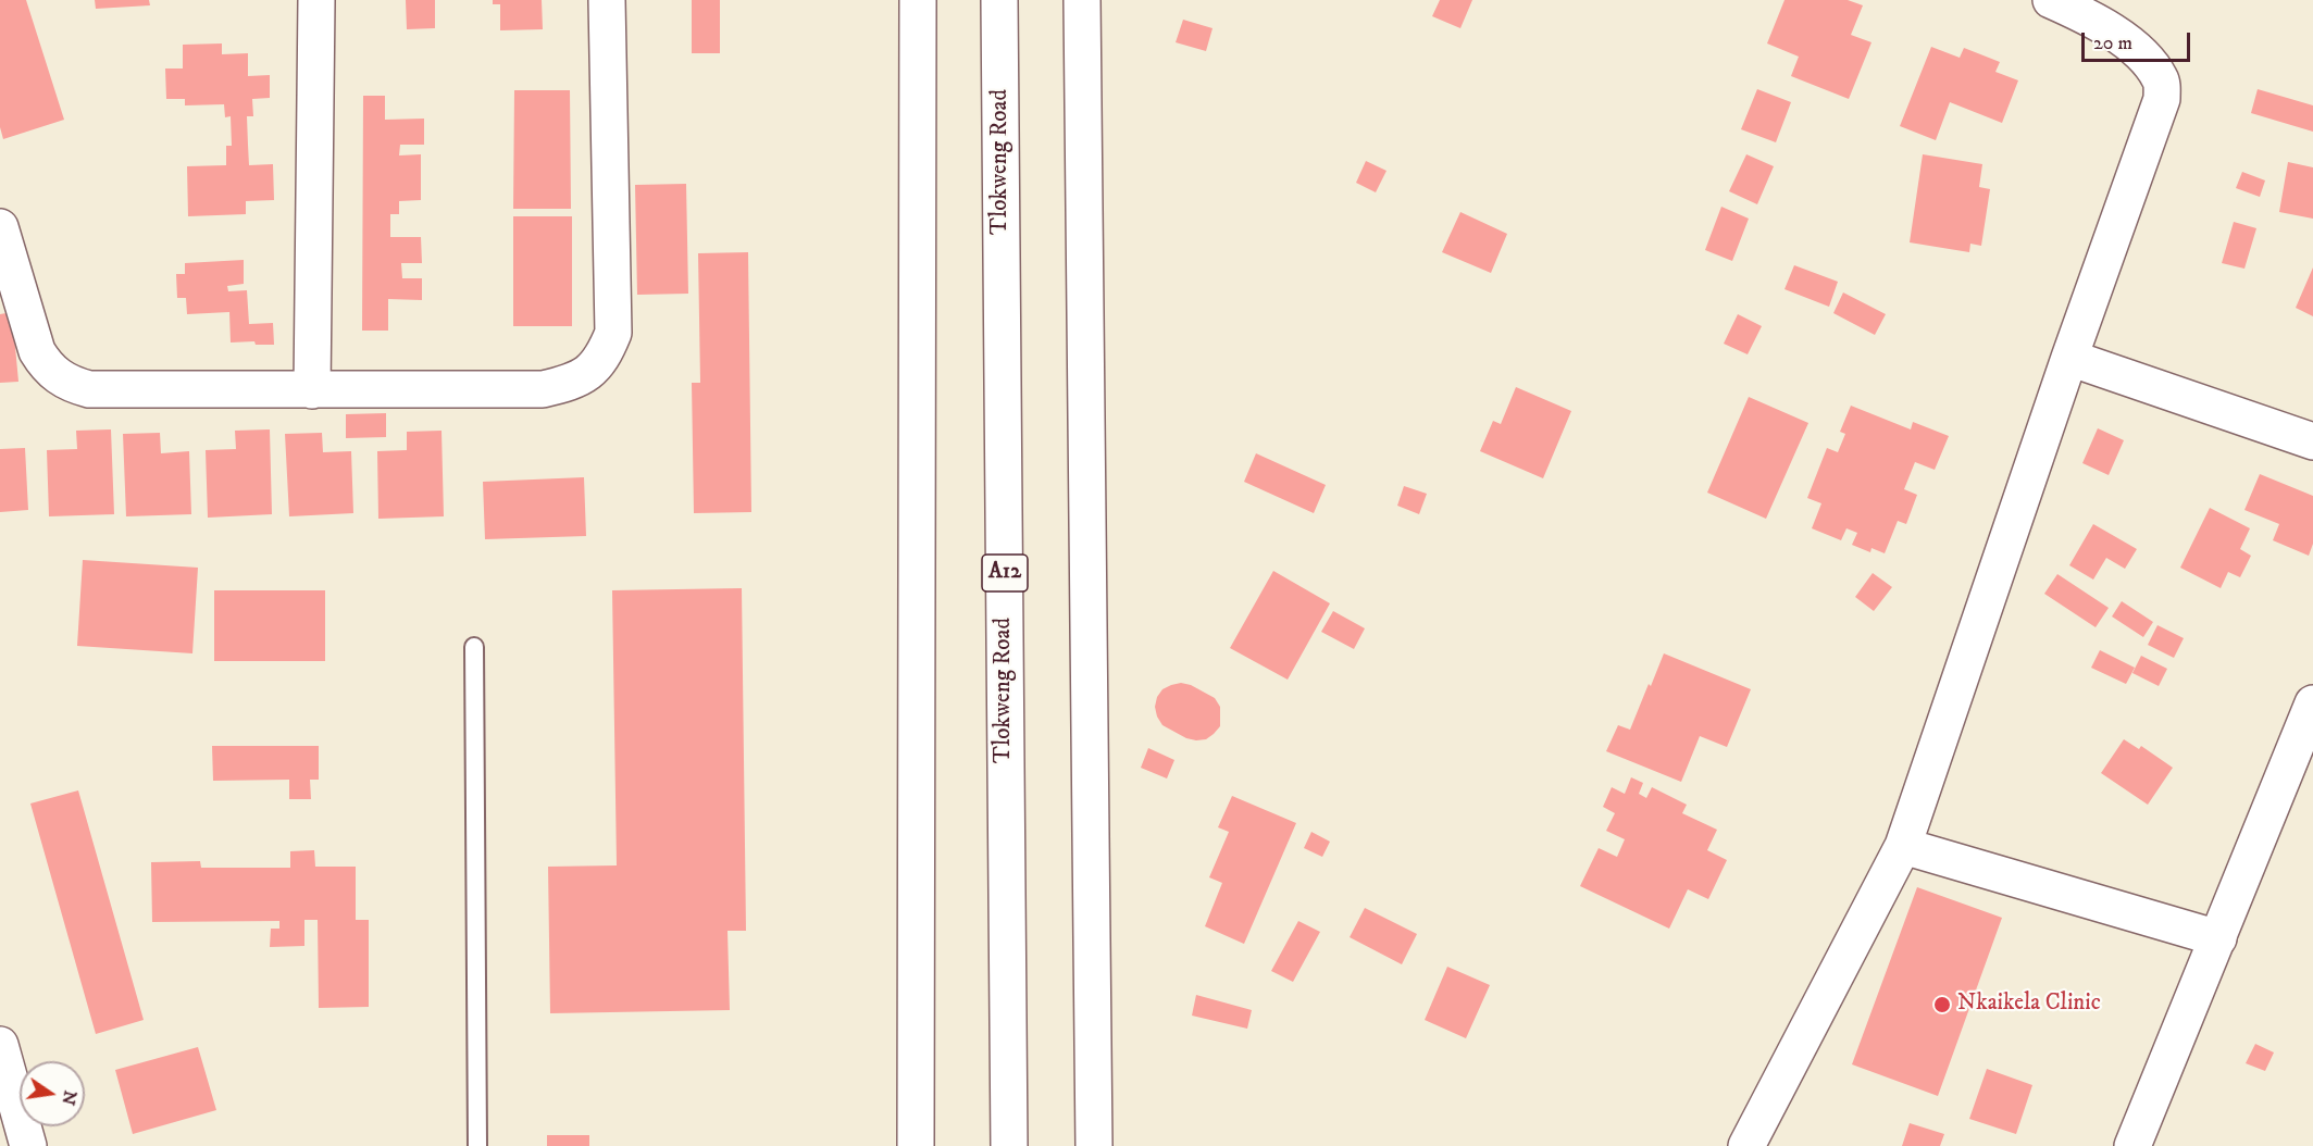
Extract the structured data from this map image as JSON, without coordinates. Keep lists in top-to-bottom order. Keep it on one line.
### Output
{"streets":{"street":["Tlokweng Road","A12"]},"places":["Nkaikela Clinic"],"scale_bar":"20 m","north":"right"}
